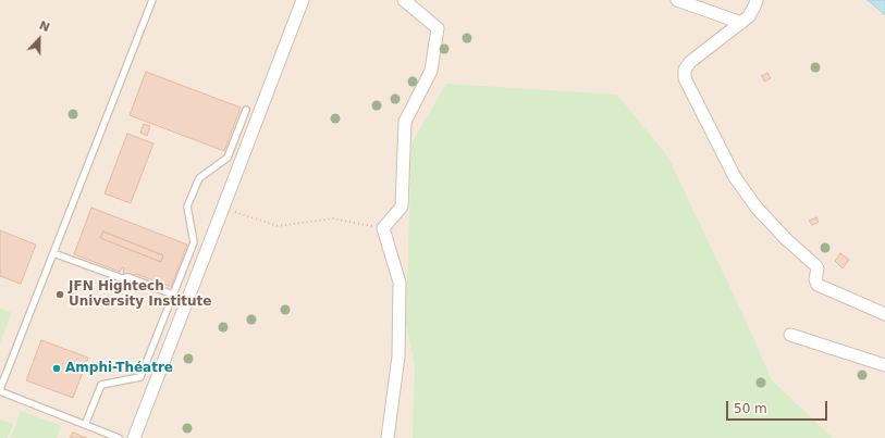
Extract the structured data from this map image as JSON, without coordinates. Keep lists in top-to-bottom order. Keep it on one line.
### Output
{"places":["JFN Hightech University Institute","Amphi-Théatre"],"scale_bar":"50 m","north":"top"}
